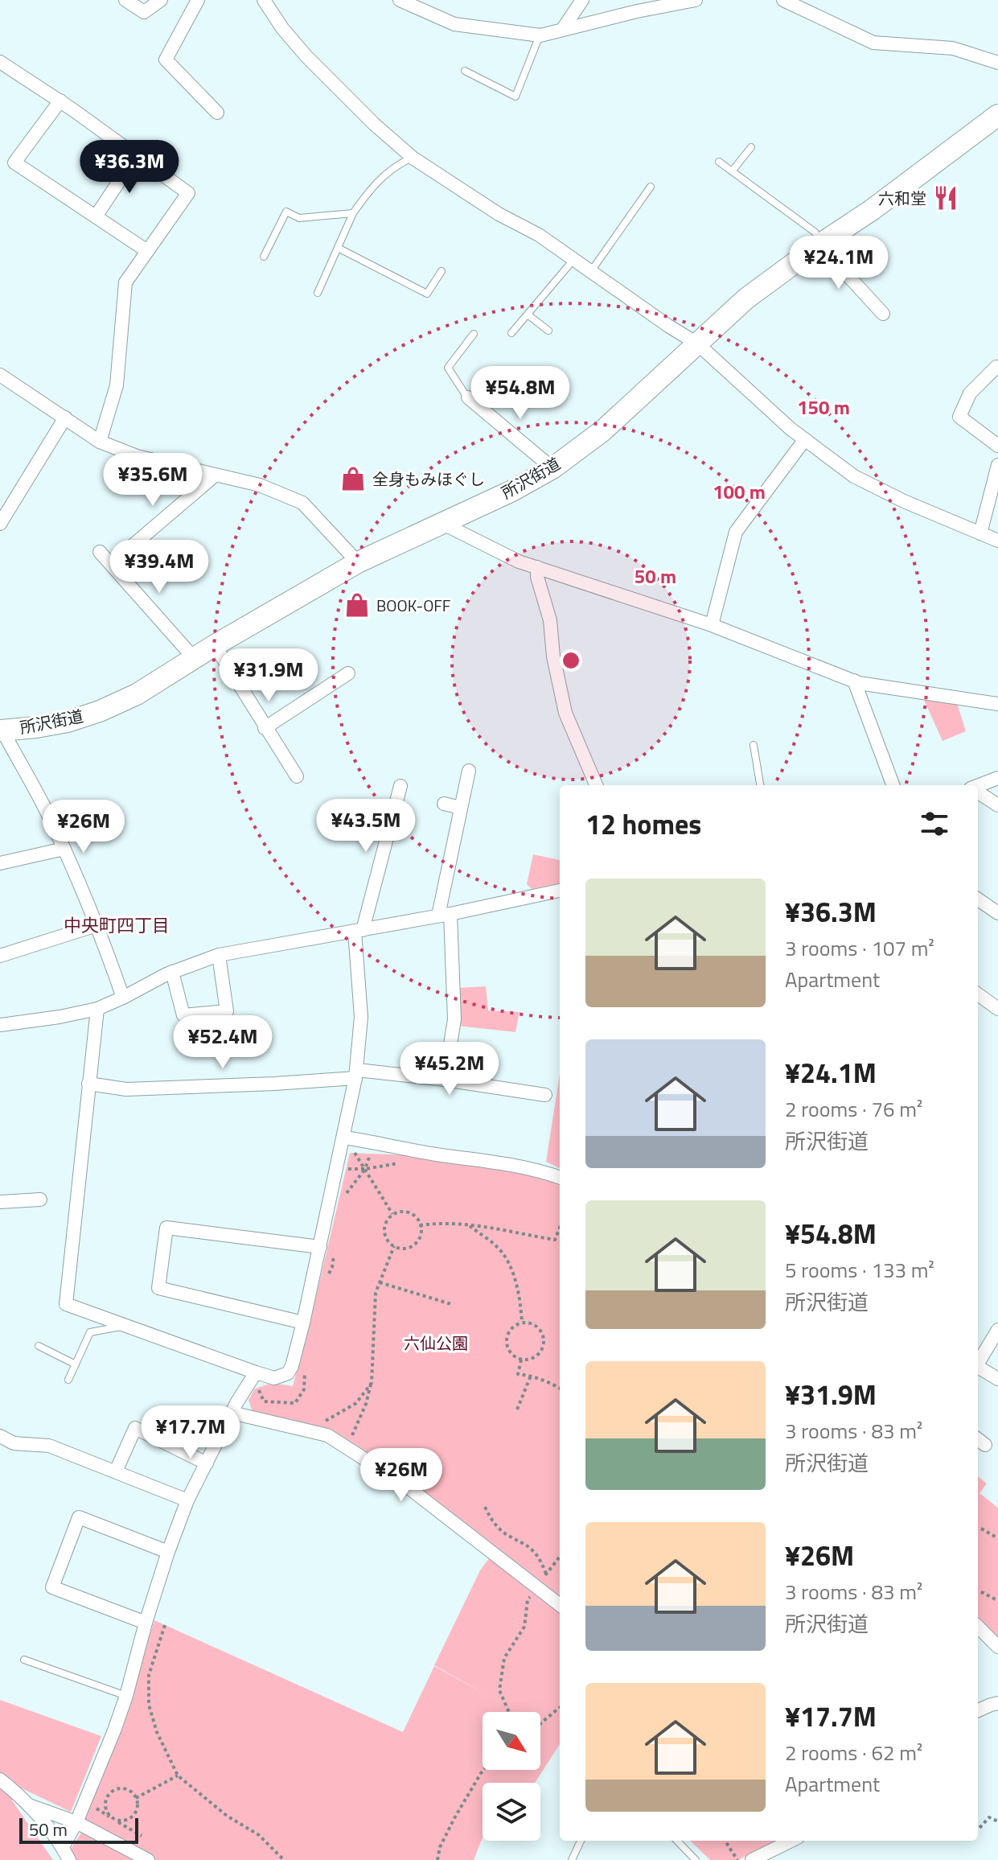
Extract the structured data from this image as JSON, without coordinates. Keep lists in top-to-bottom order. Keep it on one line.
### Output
{"streets":{"main road":["所沢街道"]},"districts":["中央町四丁目"],"parks":["六仙公園"],"places":{"restaurant":["六和堂"],"shop":["全身もみほぐし","BOOK-OFF"]},"scale_bar":"50 m","north":"bottom right","page":{"price":["¥36.3M","¥24.1M","¥54.8M","¥35.6M","¥39.4M","¥31.9M","¥43.5M","¥26M","¥52.4M","¥45.2M","¥17.7M","¥26M"],"heading":"12 homes","list":[{"name":"¥36.3M","note":"3 rooms · 107 m² · Apartment"},{"name":"¥24.1M","note":"2 rooms · 76 m² · 所沢街道"},{"name":"¥54.8M","note":"5 rooms · 133 m² · 所沢街道"},{"name":"¥31.9M","note":"3 rooms · 83 m² · 所沢街道"},{"name":"¥26M","note":"3 rooms · 83 m² · 所沢街道"},{"name":"¥17.7M","note":"2 rooms · 62 m² · Apartment"}],"scale":"50 m"},"rings":["150 m","100 m","50 m"]}
